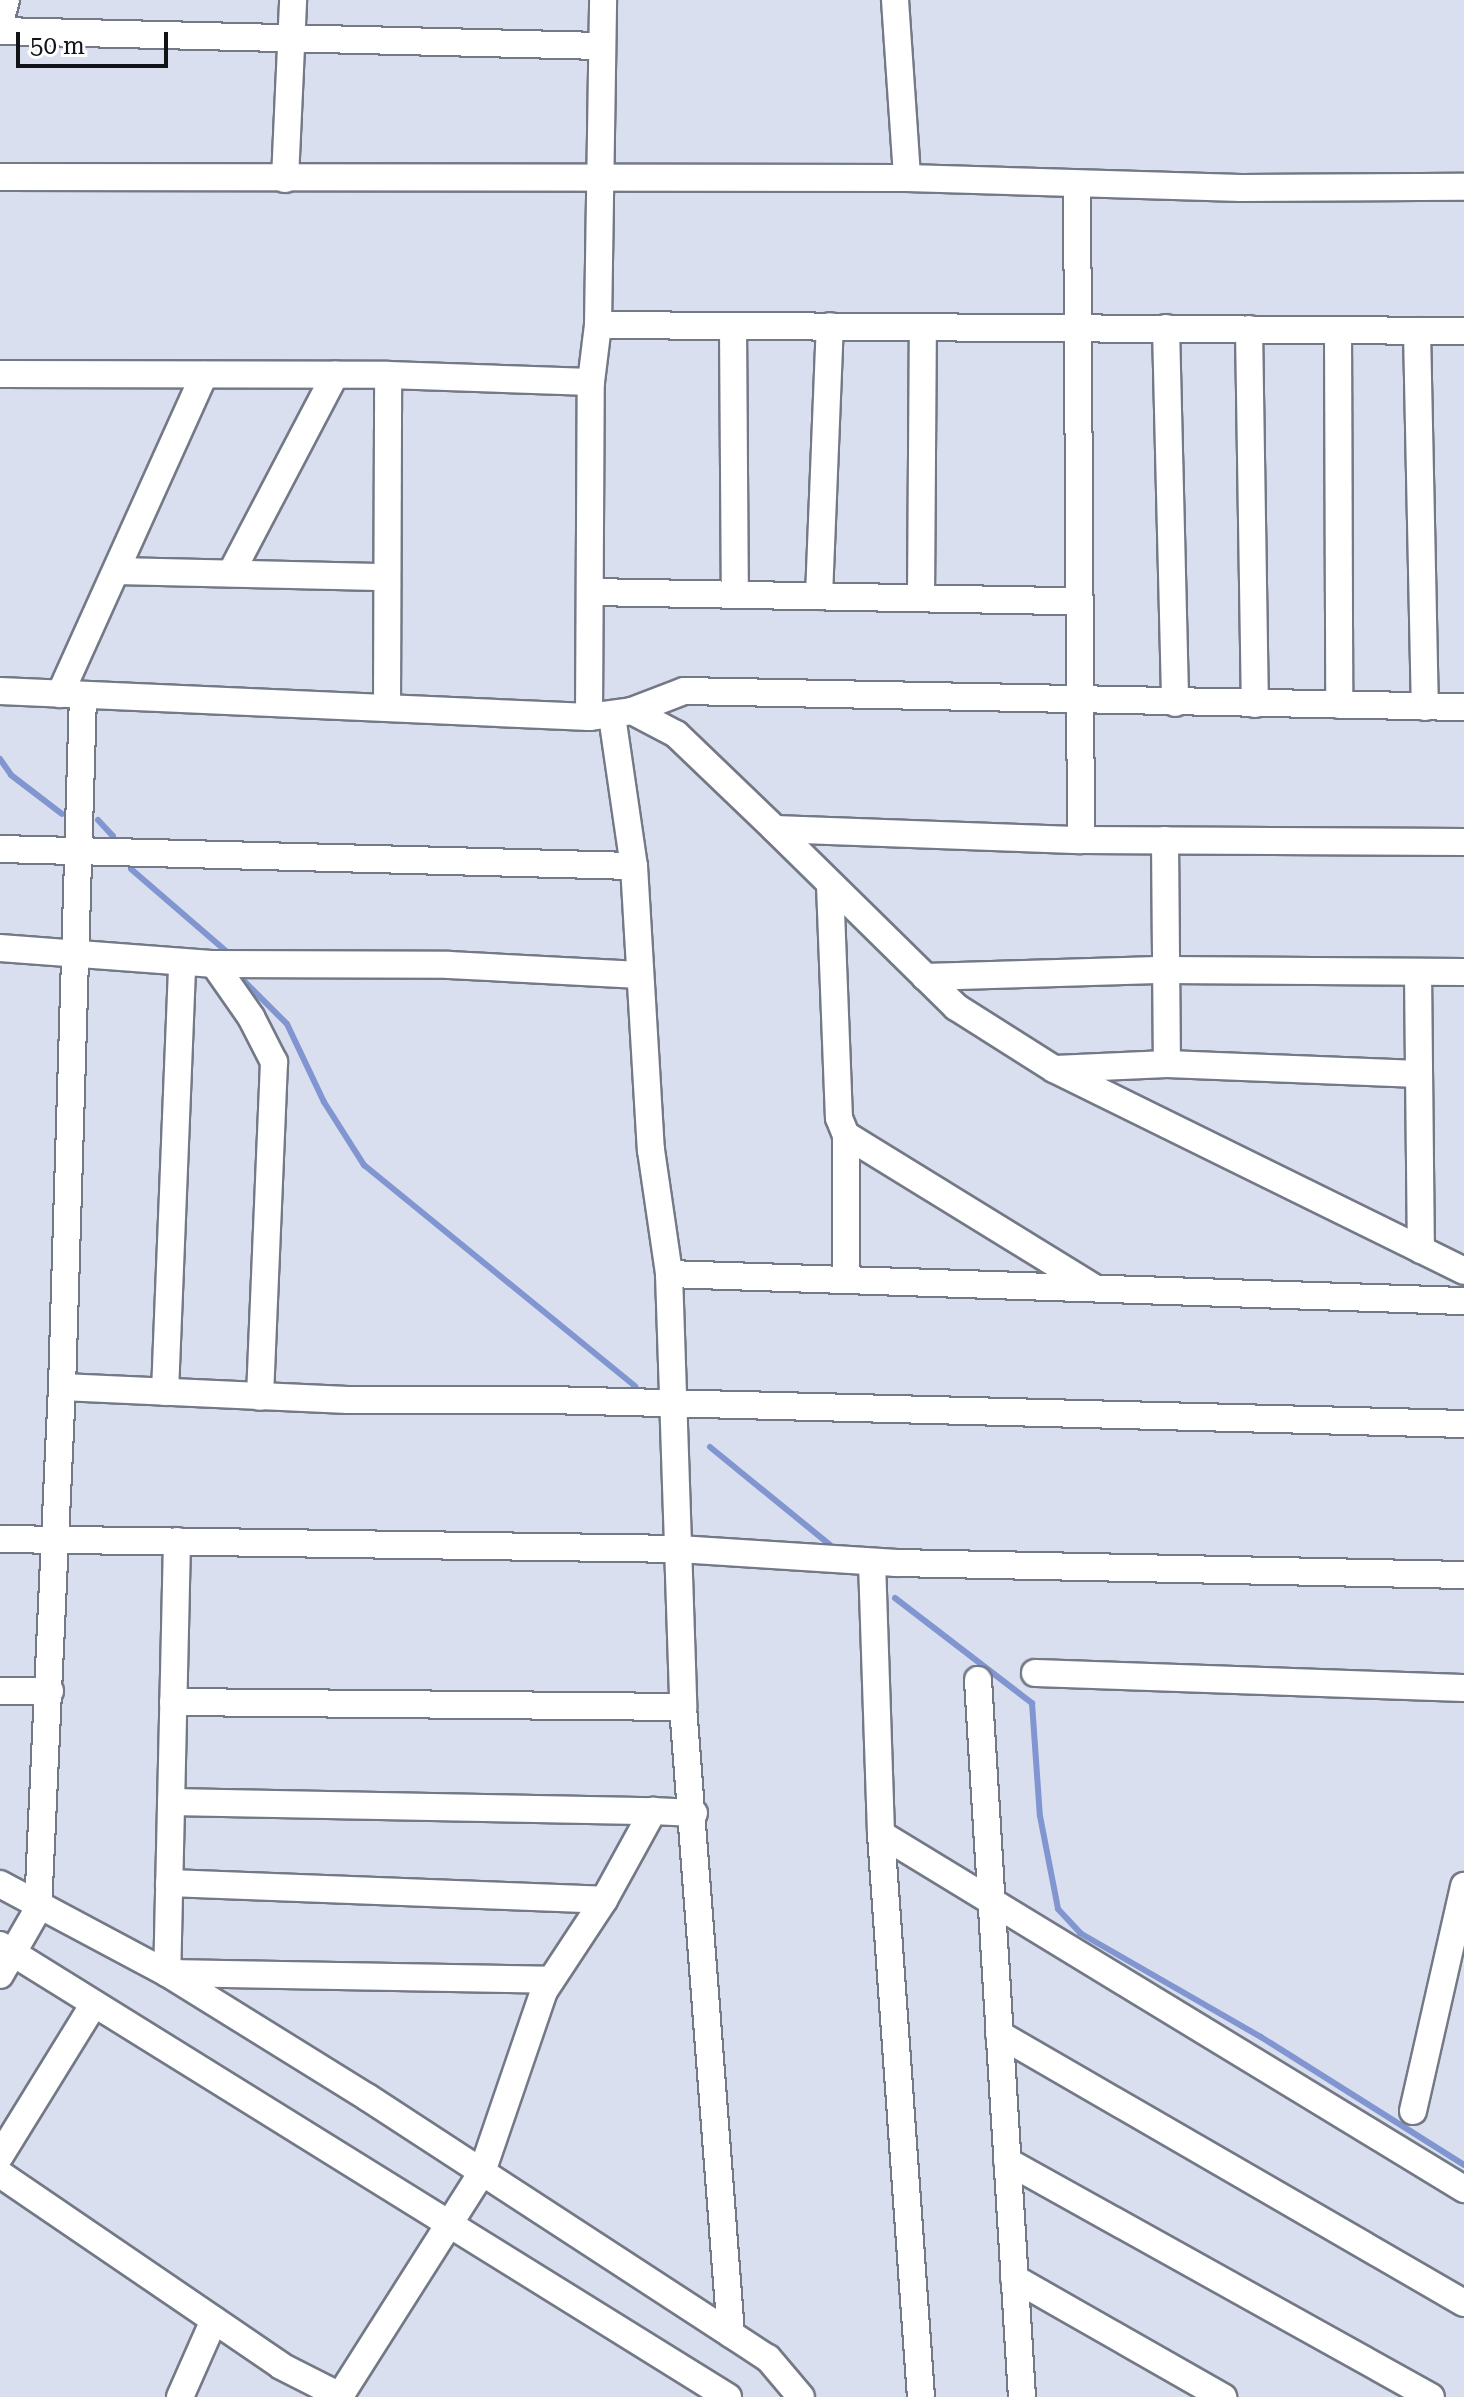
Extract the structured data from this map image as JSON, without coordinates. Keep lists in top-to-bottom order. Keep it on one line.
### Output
{"scale_bar":"50 m"}
